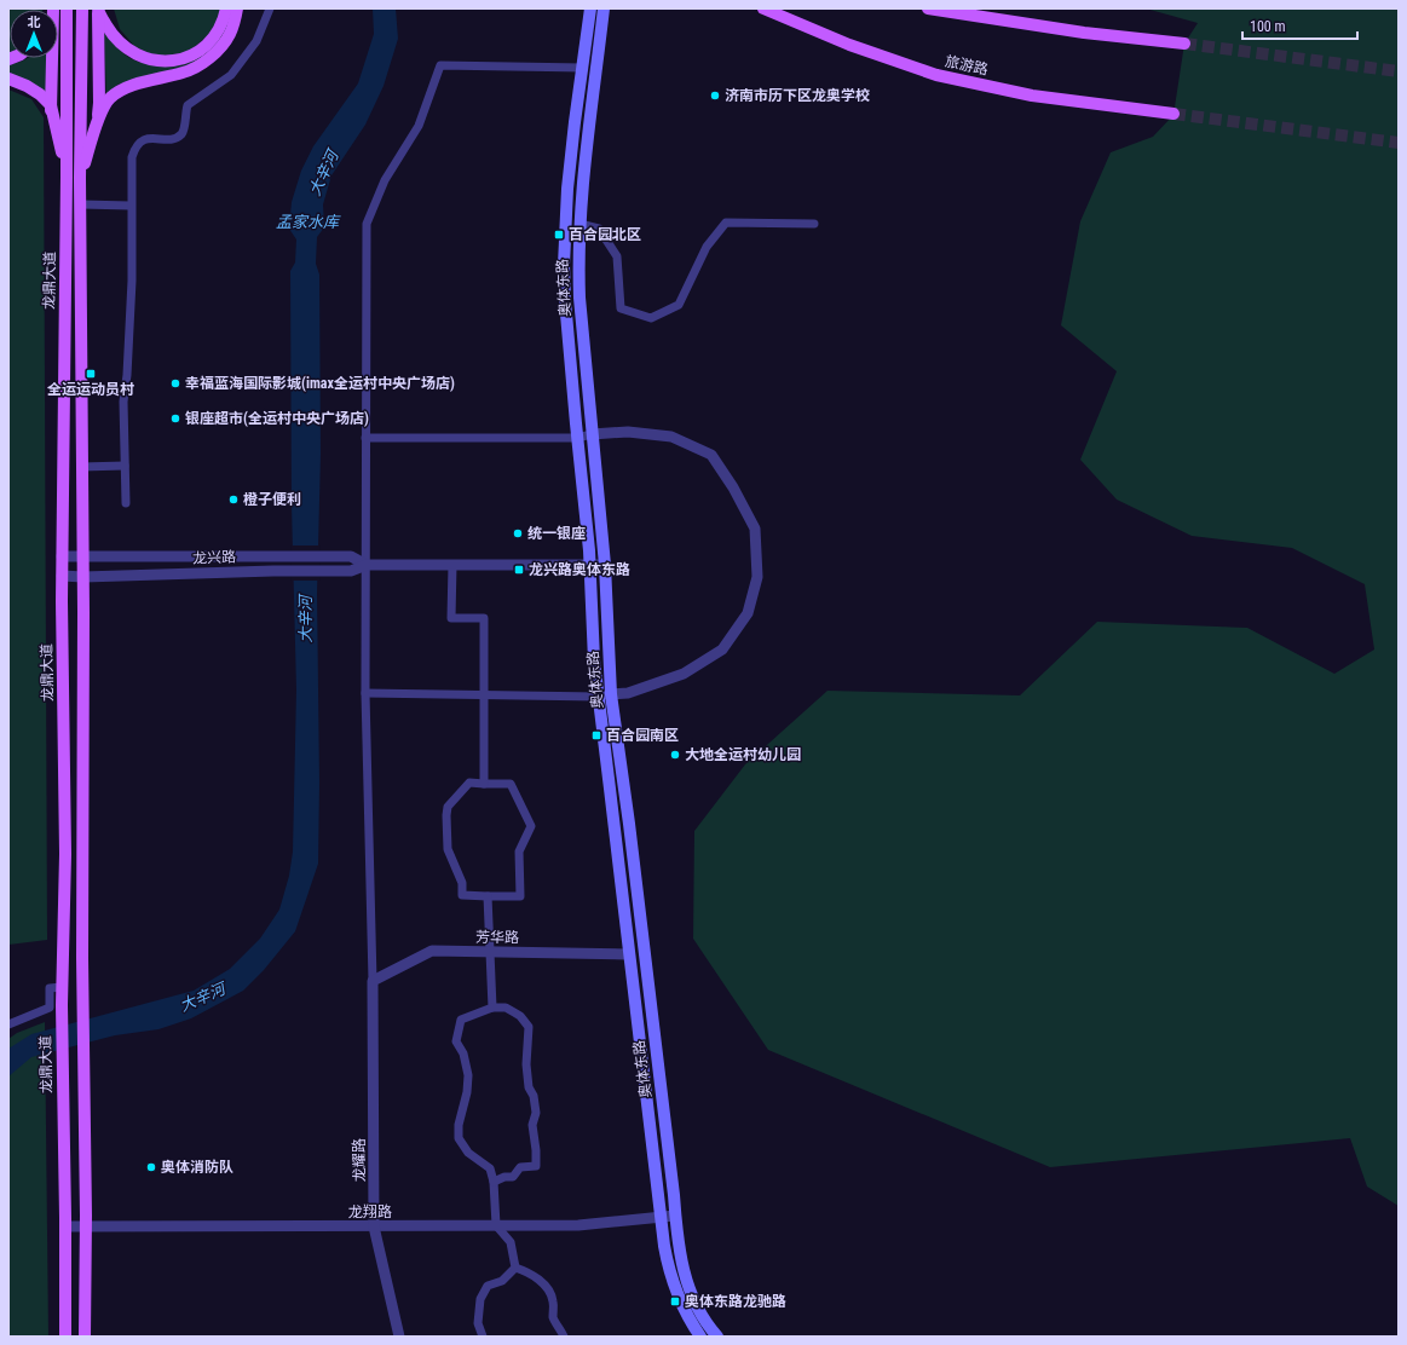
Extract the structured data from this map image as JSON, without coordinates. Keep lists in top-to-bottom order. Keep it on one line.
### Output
{"streets":{"main road":["旅游路","龙鼎大道","奥体东路"],"street":["龙兴路","芳华路","龙耀路","龙翔路"]},"crossings":[["龙鼎大道","龙兴路"],["龙鼎大道","龙翔路"],["奥体东路","龙兴路"],["奥体东路","龙翔路"],["芳华路","龙耀路"],["龙耀路","龙翔路"]],"water":["大辛河","孟家水库"],"places":{"other":["济南市历下区龙奥学校","幸福蓝海国际影城(imax全运村中央广场店)","银座超市(全运村中央广场店)","橙子便利","统一银座","大地全运村幼儿园","奥体消防队"],"transit":["百合园北区","全运运动员村","龙兴路奥体东路","百合园南区","奥体东路龙驰路"]},"scale_bar":"100 m","north":"top"}
